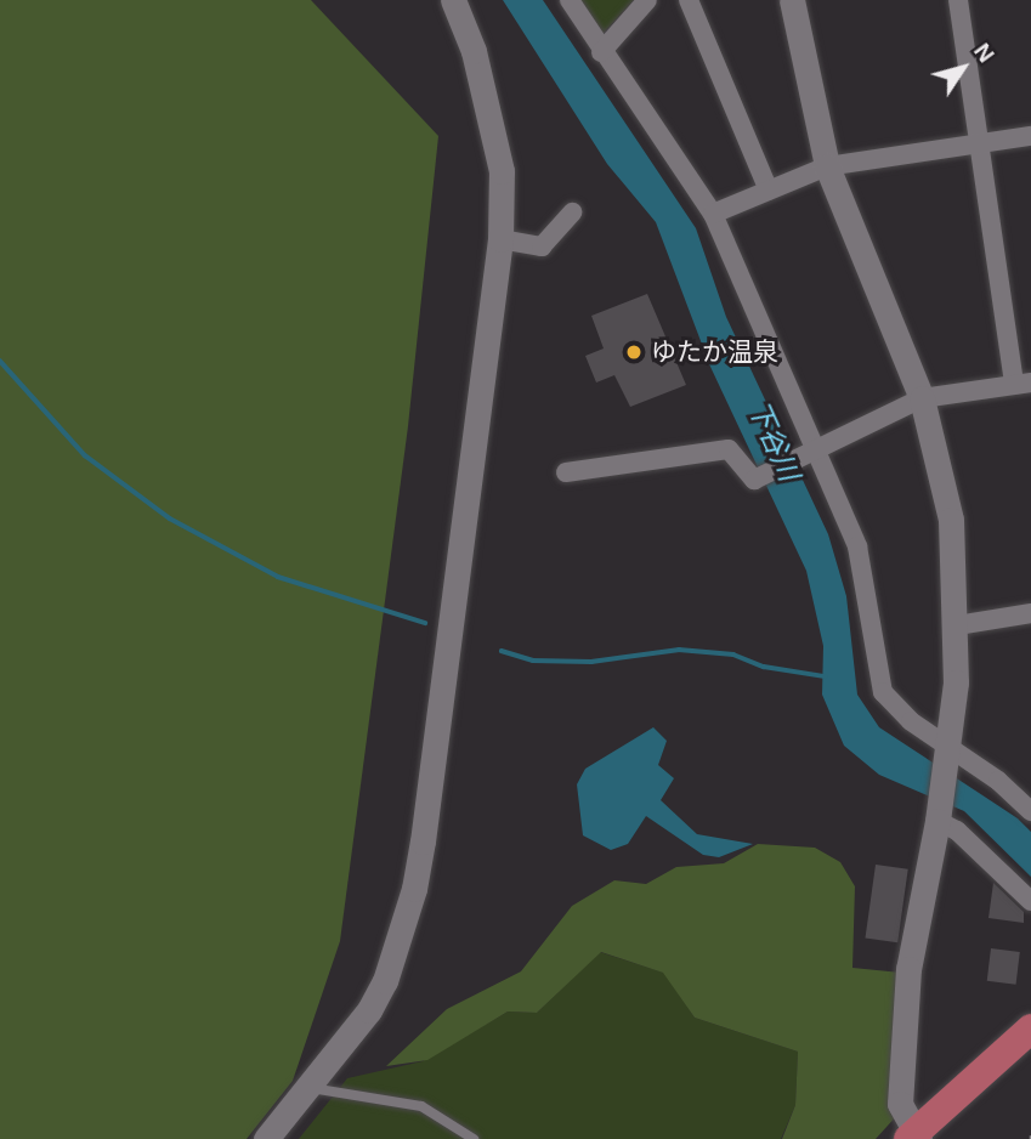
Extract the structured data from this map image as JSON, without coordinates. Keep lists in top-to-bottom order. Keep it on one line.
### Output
{"water":["下谷川"],"places":["ゆたか温泉"],"north":"top right"}
